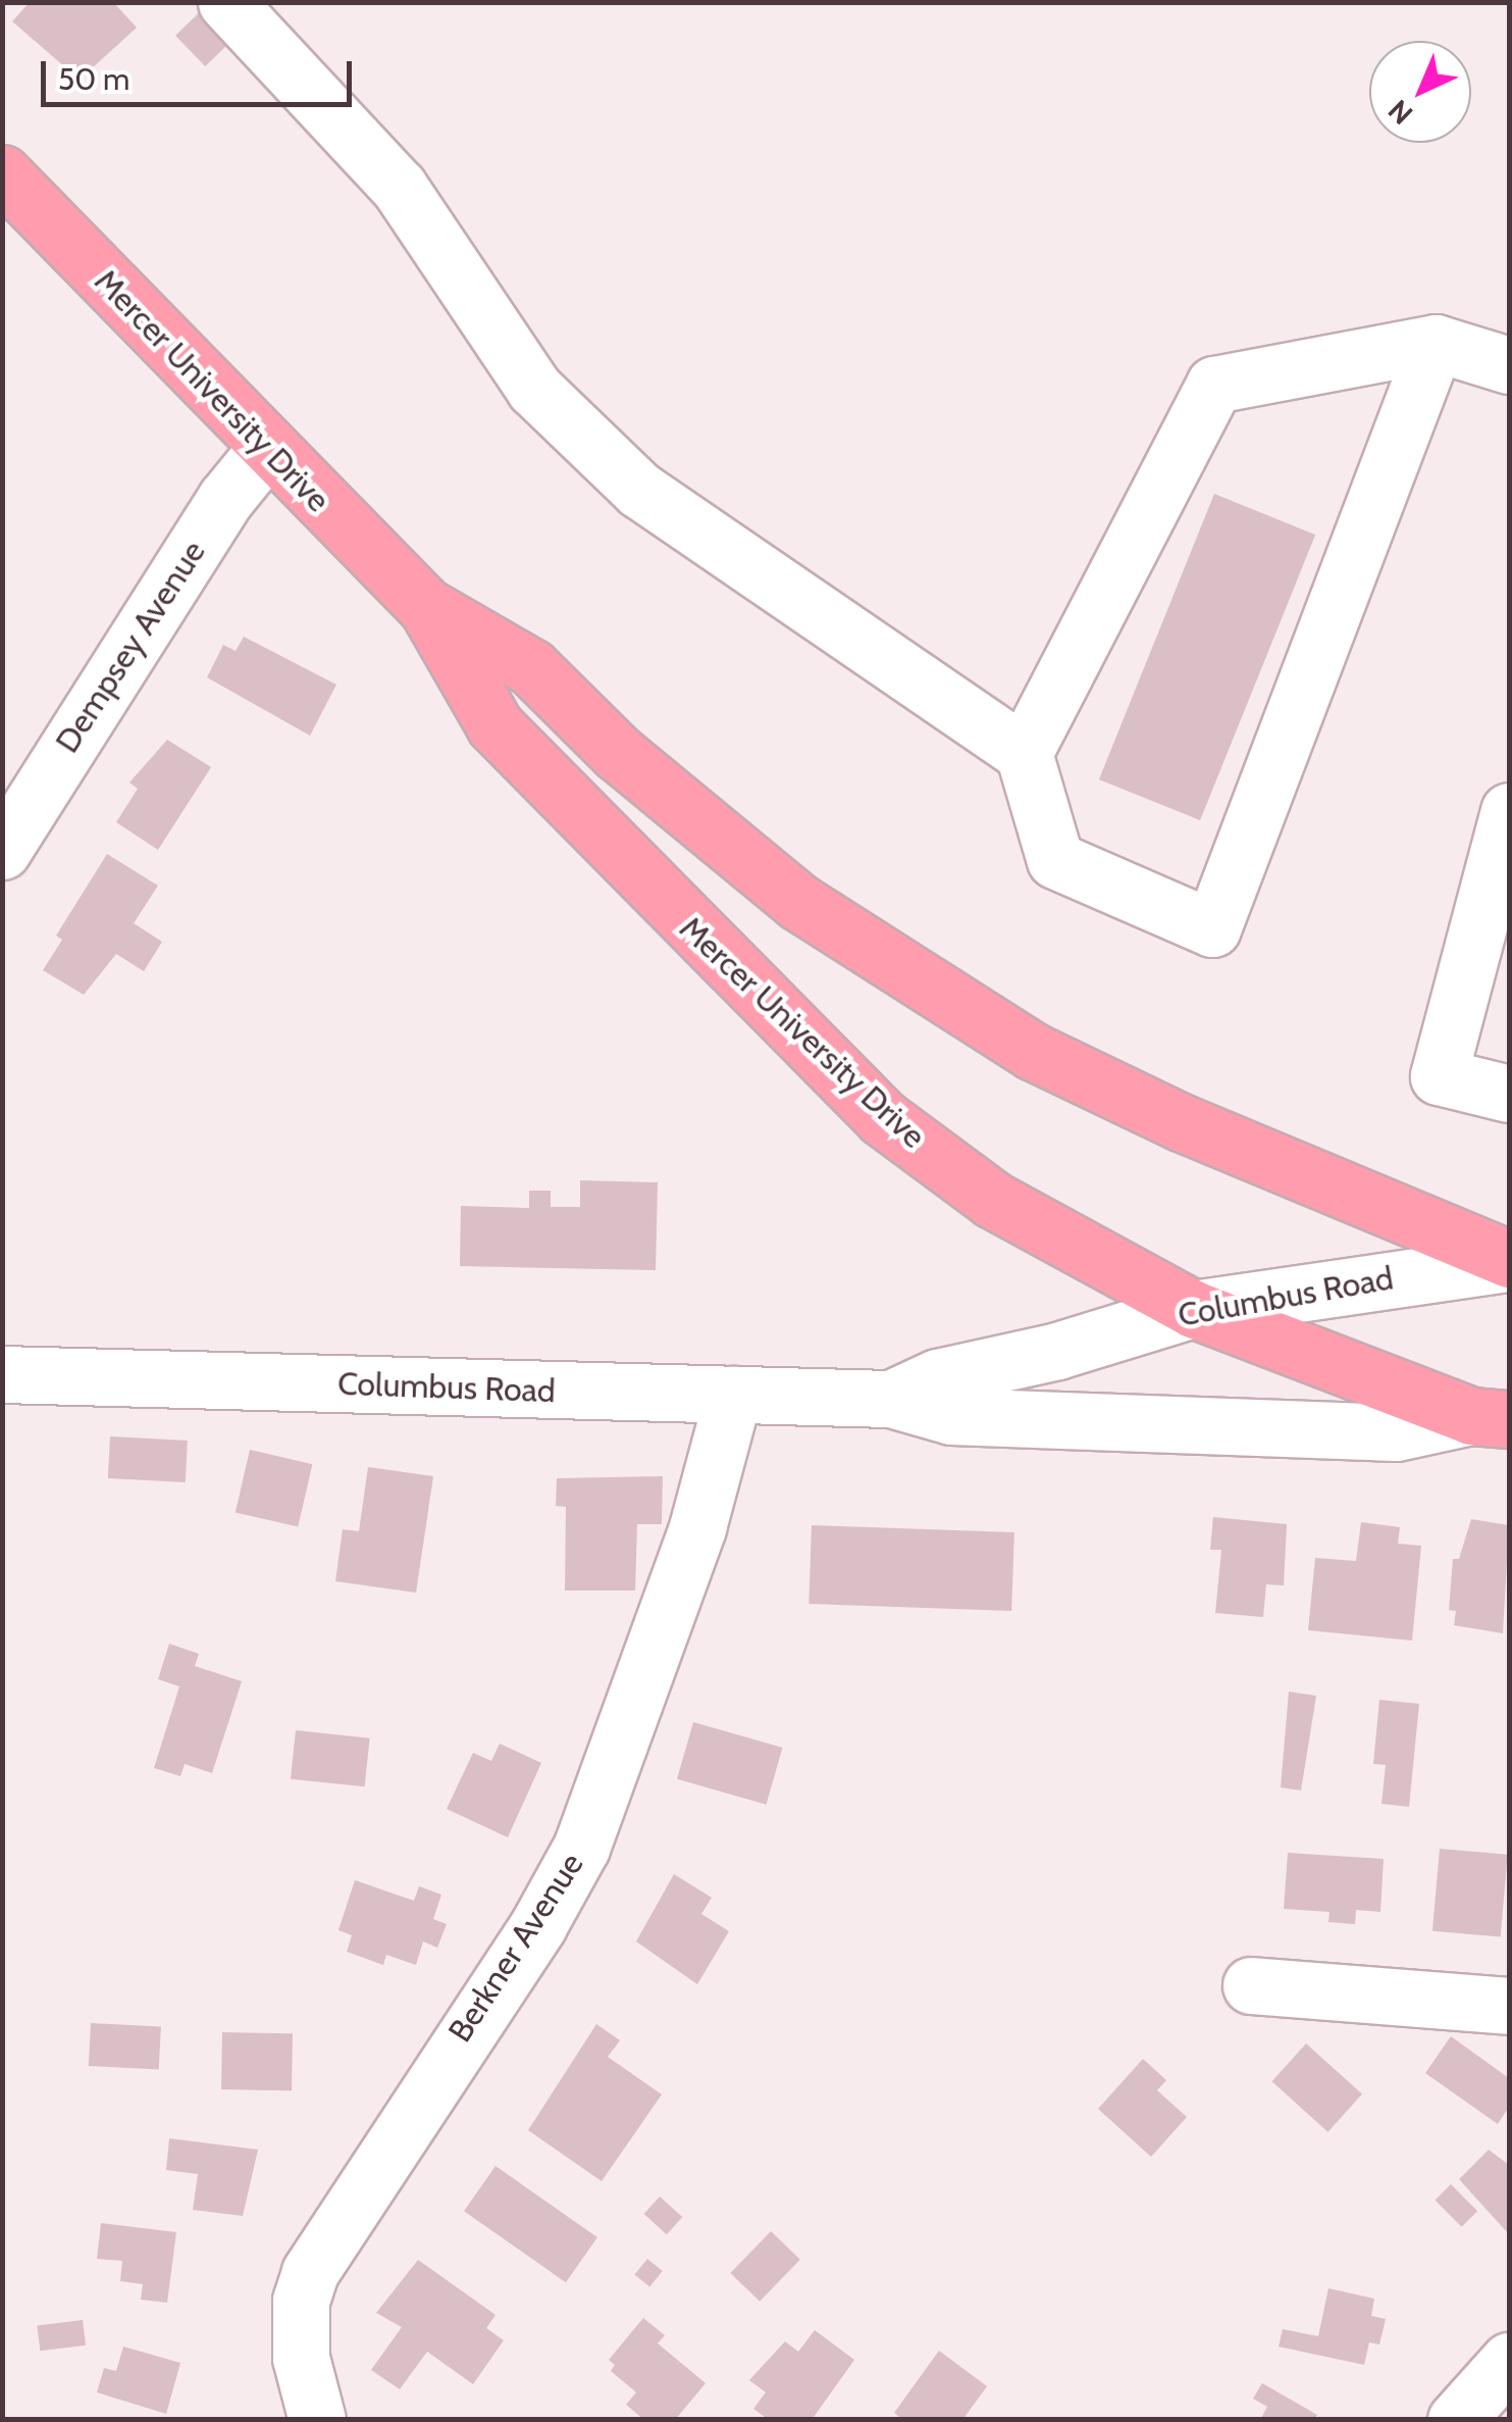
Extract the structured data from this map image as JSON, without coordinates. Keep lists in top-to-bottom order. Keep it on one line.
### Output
{"streets":{"main road":["Mercer University Drive"],"street":["Dempsey Avenue","Columbus Road","Berkner Avenue"]},"crossings":[["Mercer University Drive","Dempsey Avenue"],["Mercer University Drive","Columbus Road"],["Columbus Road","Berkner Avenue"]],"scale_bar":"50 m","north":"bottom left"}
